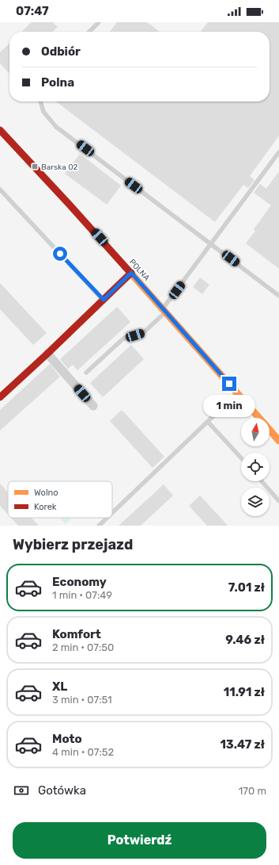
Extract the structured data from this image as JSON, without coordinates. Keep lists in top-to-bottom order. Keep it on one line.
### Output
{"streets":{"street":["POLNA"]},"places":{"transit":["Barska 02"]},"legend":["Wolno","Korek"],"north":"top","page":{"status":"07:47","banner":["Odbiór","Polna"],"bubble":"1 min","heading":"Wybierz przejazd","list":[{"name":"Economy","note":"1 min · 07:49","value":"7.01 zł"},{"name":"Komfort","note":"2 min · 07:50","value":"9.46 zł"},{"name":"XL","note":"3 min · 07:51","value":"11.91 zł"},{"name":"Moto","note":"4 min · 07:52","value":"13.47 zł"}],"pay":["Gotówka","170 m"],"buttons":"Potwierdź"}}
